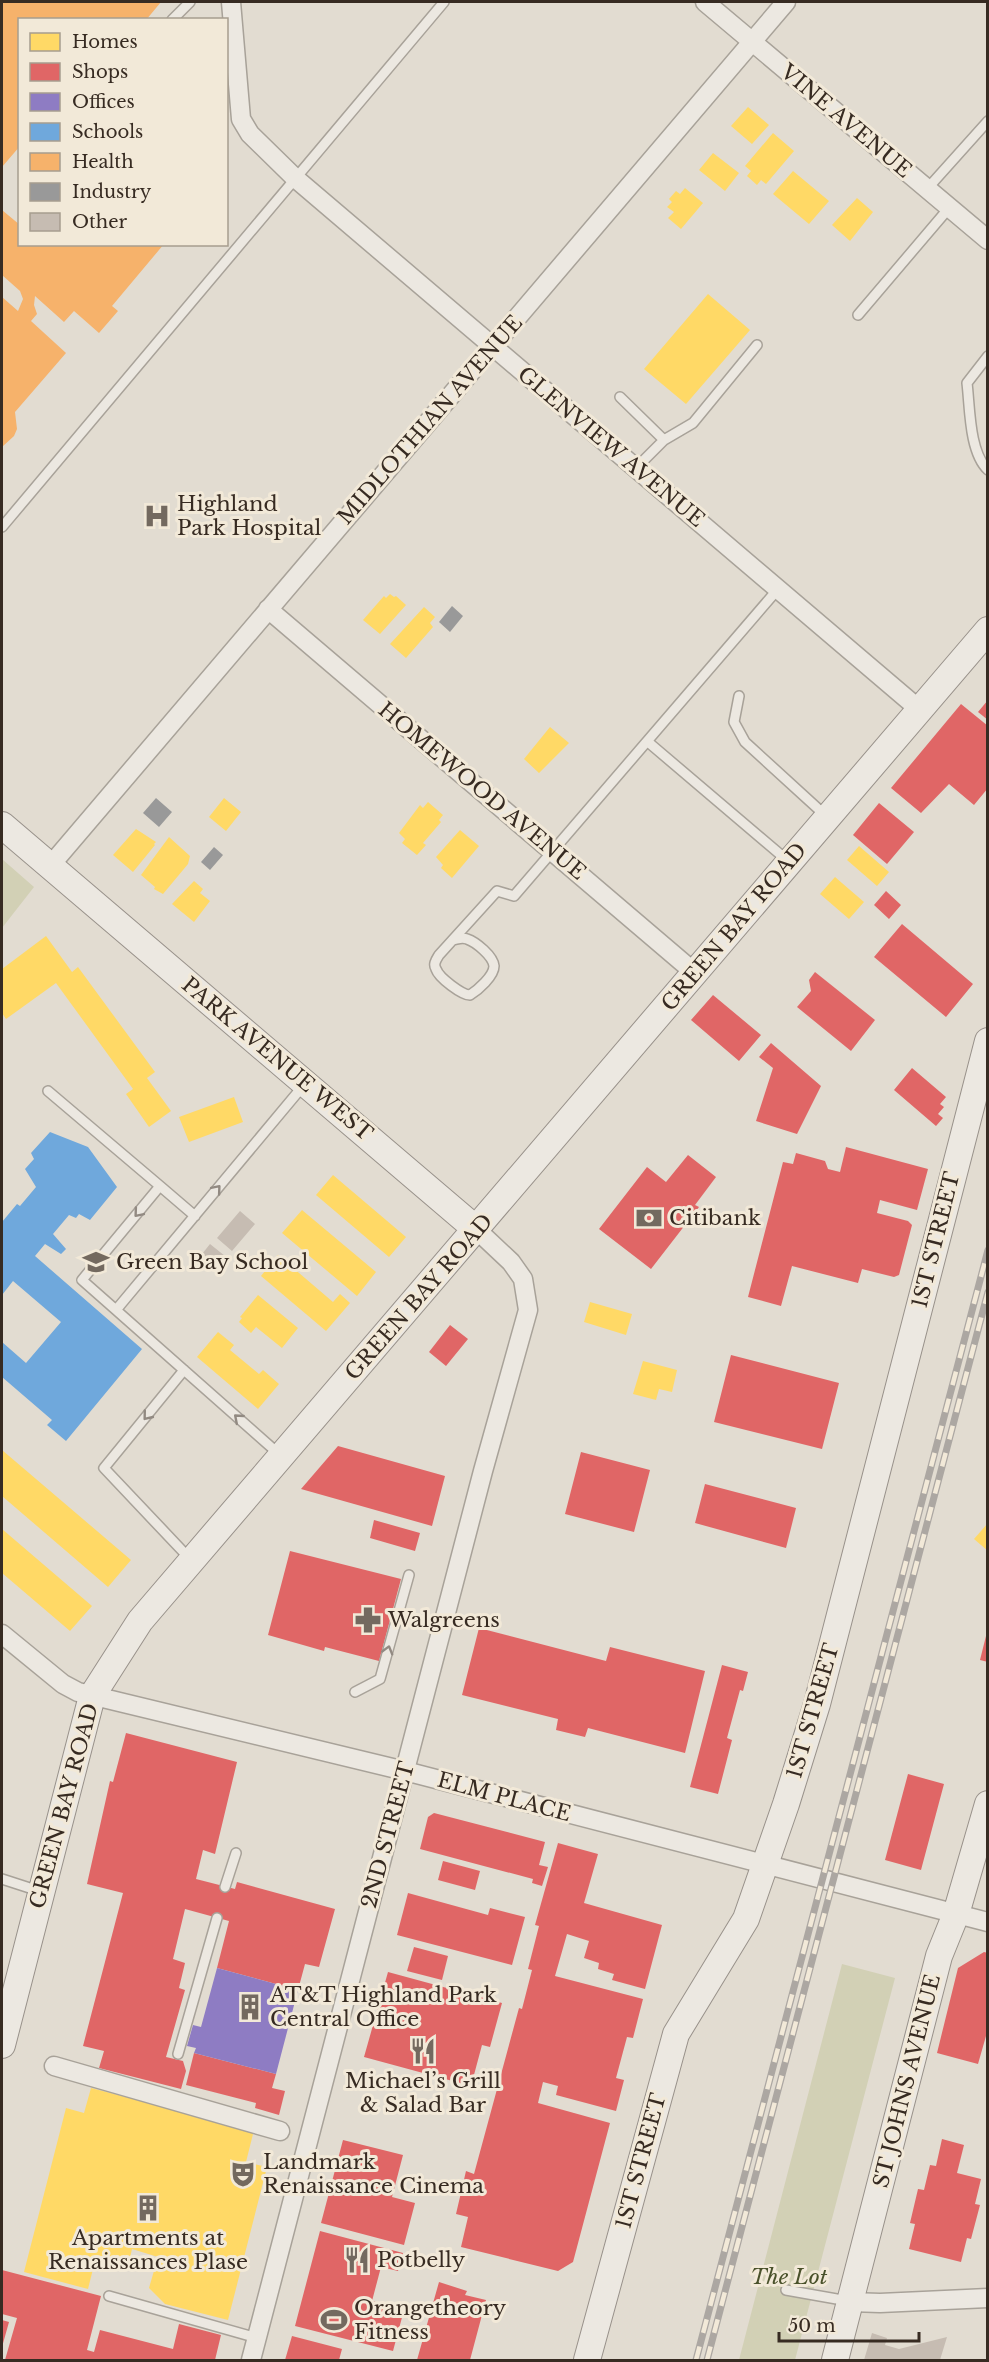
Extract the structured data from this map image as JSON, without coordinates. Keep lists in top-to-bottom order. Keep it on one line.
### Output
{"streets":{"street":["VINE AVENUE","MIDLOTHIAN AVENUE","GLENVIEW AVENUE","HOMEWOOD AVENUE","GREEN BAY ROAD","PARK AVENUE WEST","1ST STREET","ELM PLACE","2ND STREET","ST JOHNS AVENUE"]},"crossings":[["VINE AVENUE","MIDLOTHIAN AVENUE"],["MIDLOTHIAN AVENUE","GLENVIEW AVENUE"],["MIDLOTHIAN AVENUE","HOMEWOOD AVENUE"],["MIDLOTHIAN AVENUE","PARK AVENUE WEST"],["GLENVIEW AVENUE","GREEN BAY ROAD"],["HOMEWOOD AVENUE","GREEN BAY ROAD"],["GREEN BAY ROAD","PARK AVENUE WEST"],["GREEN BAY ROAD","ELM PLACE"],["PARK AVENUE WEST","2ND STREET"],["1ST STREET","ELM PLACE"],["ELM PLACE","2ND STREET"],["ELM PLACE","ST JOHNS AVENUE"]],"parks":["The Lot"],"places":{"hospital":["Highland Park Hospital"],"bank":["Citibank"],"school or university":["Green Bay School"],"pharmacy":["Walgreens"],"building":["AT&T Highland Park Central Office","Apartments at Renaissances Plase"],"restaurant":["Michael’s Grill & Salad Bar","Potbelly"],"theatre":["Landmark Renaissance Cinema"],"sports":["Orangetheory Fitness"]},"legend":["Homes","Shops","Offices","Schools","Health","Industry","Other"],"scale_bar":"50 m"}
